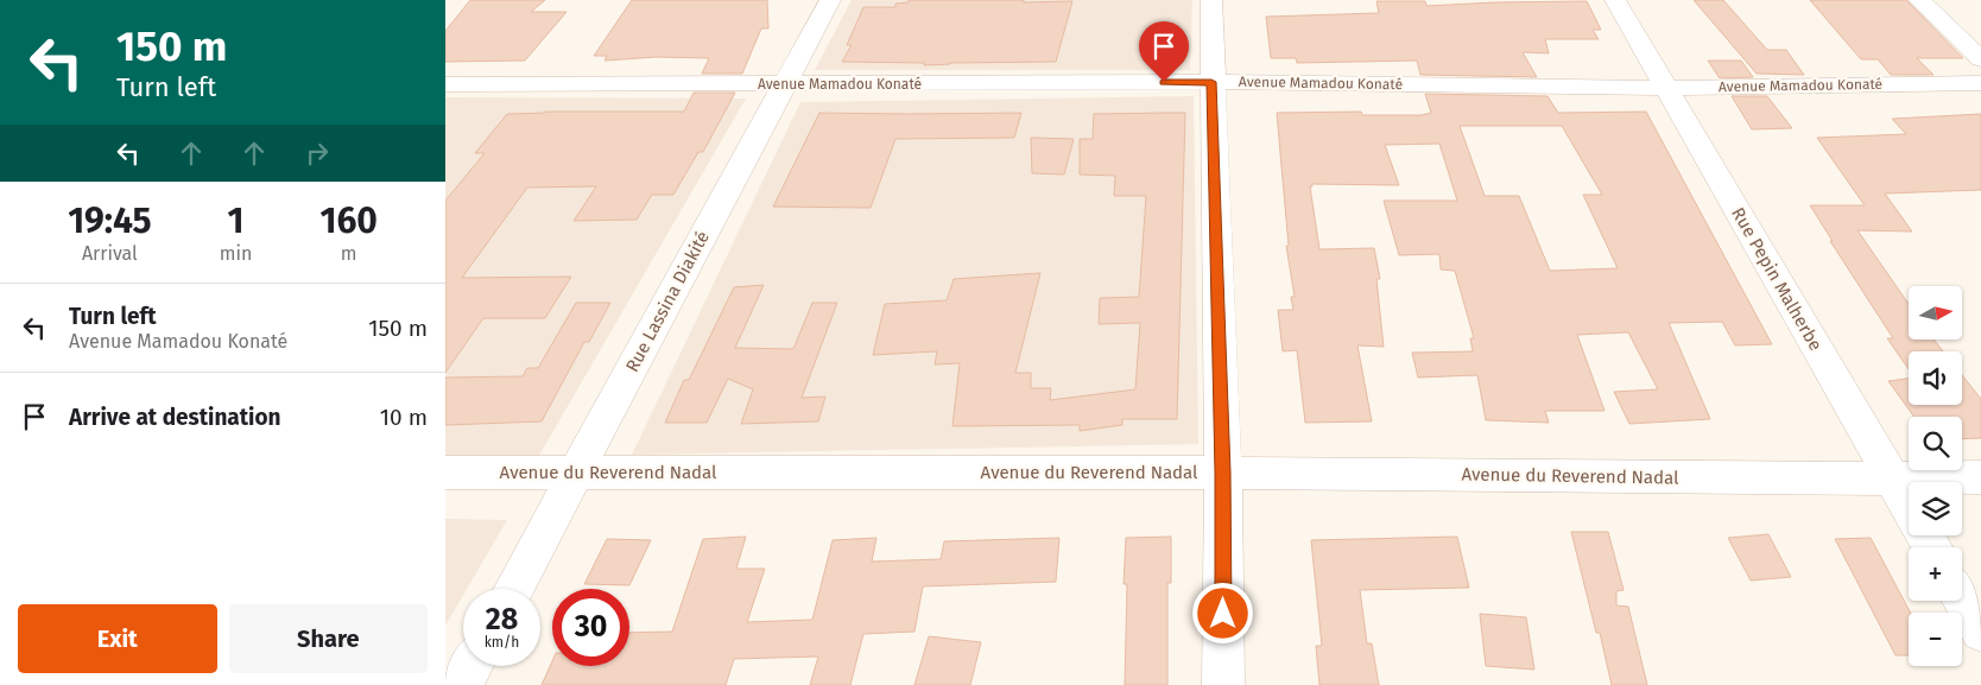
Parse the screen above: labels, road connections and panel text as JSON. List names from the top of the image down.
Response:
{
  "streets": {
    "street": [
      "Avenue Mamadou Konaté",
      "Rue Pepin Malherbe",
      "Rue Lassina Diakité",
      "Avenue du Reverend Nadal"
    ]
  },
  "crossings": [
    ["Avenue Mamadou Konaté", "Rue Pepin Malherbe"],
    ["Avenue Mamadou Konaté", "Rue Lassina Diakité"],
    ["Rue Pepin Malherbe", "Avenue du Reverend Nadal"],
    ["Rue Lassina Diakité", "Avenue du Reverend Nadal"]
  ],
  "north": "right",
  "page": {
    "turn": ["150 m", "Turn left"],
    "eta": [
      "19:45",
      "Arrival",
      "1",
      "min",
      "160",
      "m"
    ],
    "list": [
      {
        "name": "Turn left",
        "note": "Avenue Mamadou Konaté",
        "value": "150 m"
      },
      {
        "name": "Arrive at destination",
        "value": "10 m"
      }
    ],
    "map_buttons": ["+", "−"],
    "speed": "28 km/h",
    "limit": "30",
    "buttons": ["Exit", "Share"]
  }
}
